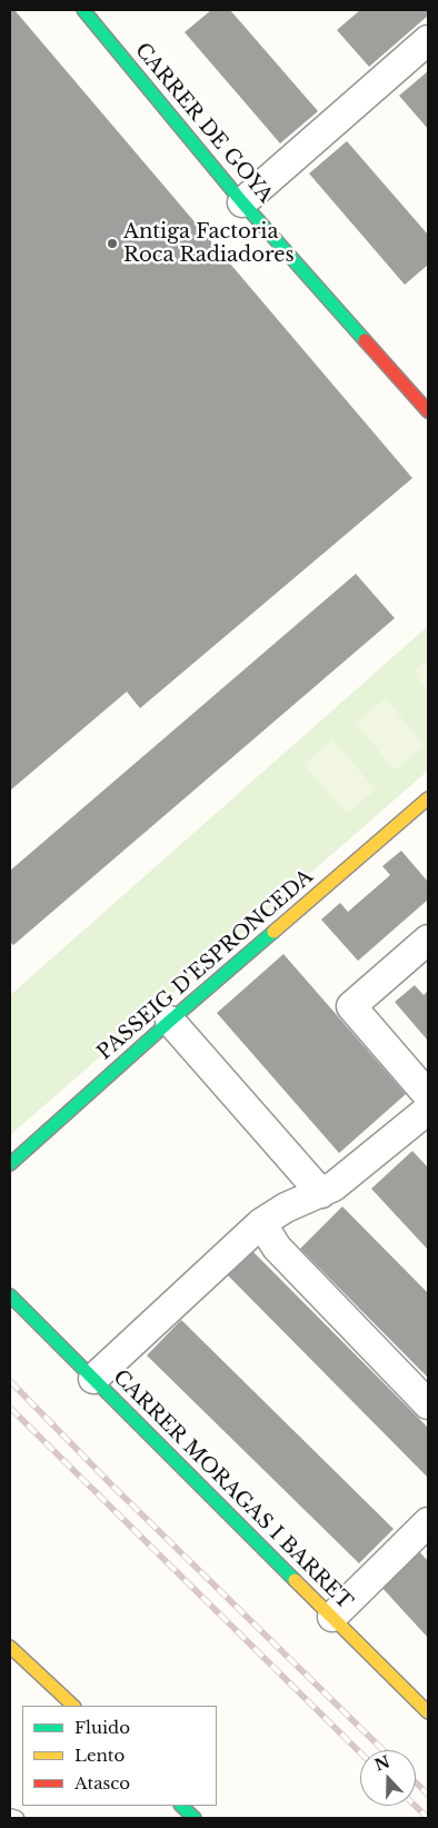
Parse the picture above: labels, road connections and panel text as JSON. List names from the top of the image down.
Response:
{
  "streets": {
    "street": ["CARRER DE GOYA", "PASSEIG D'ESPRONCEDA", "CARRER MORAGAS I BARRET"]
  },
  "places": ["Antiga Factoria Roca Radiadores"],
  "legend": ["Fluido", "Lento", "Atasco"],
  "north": "top"
}
